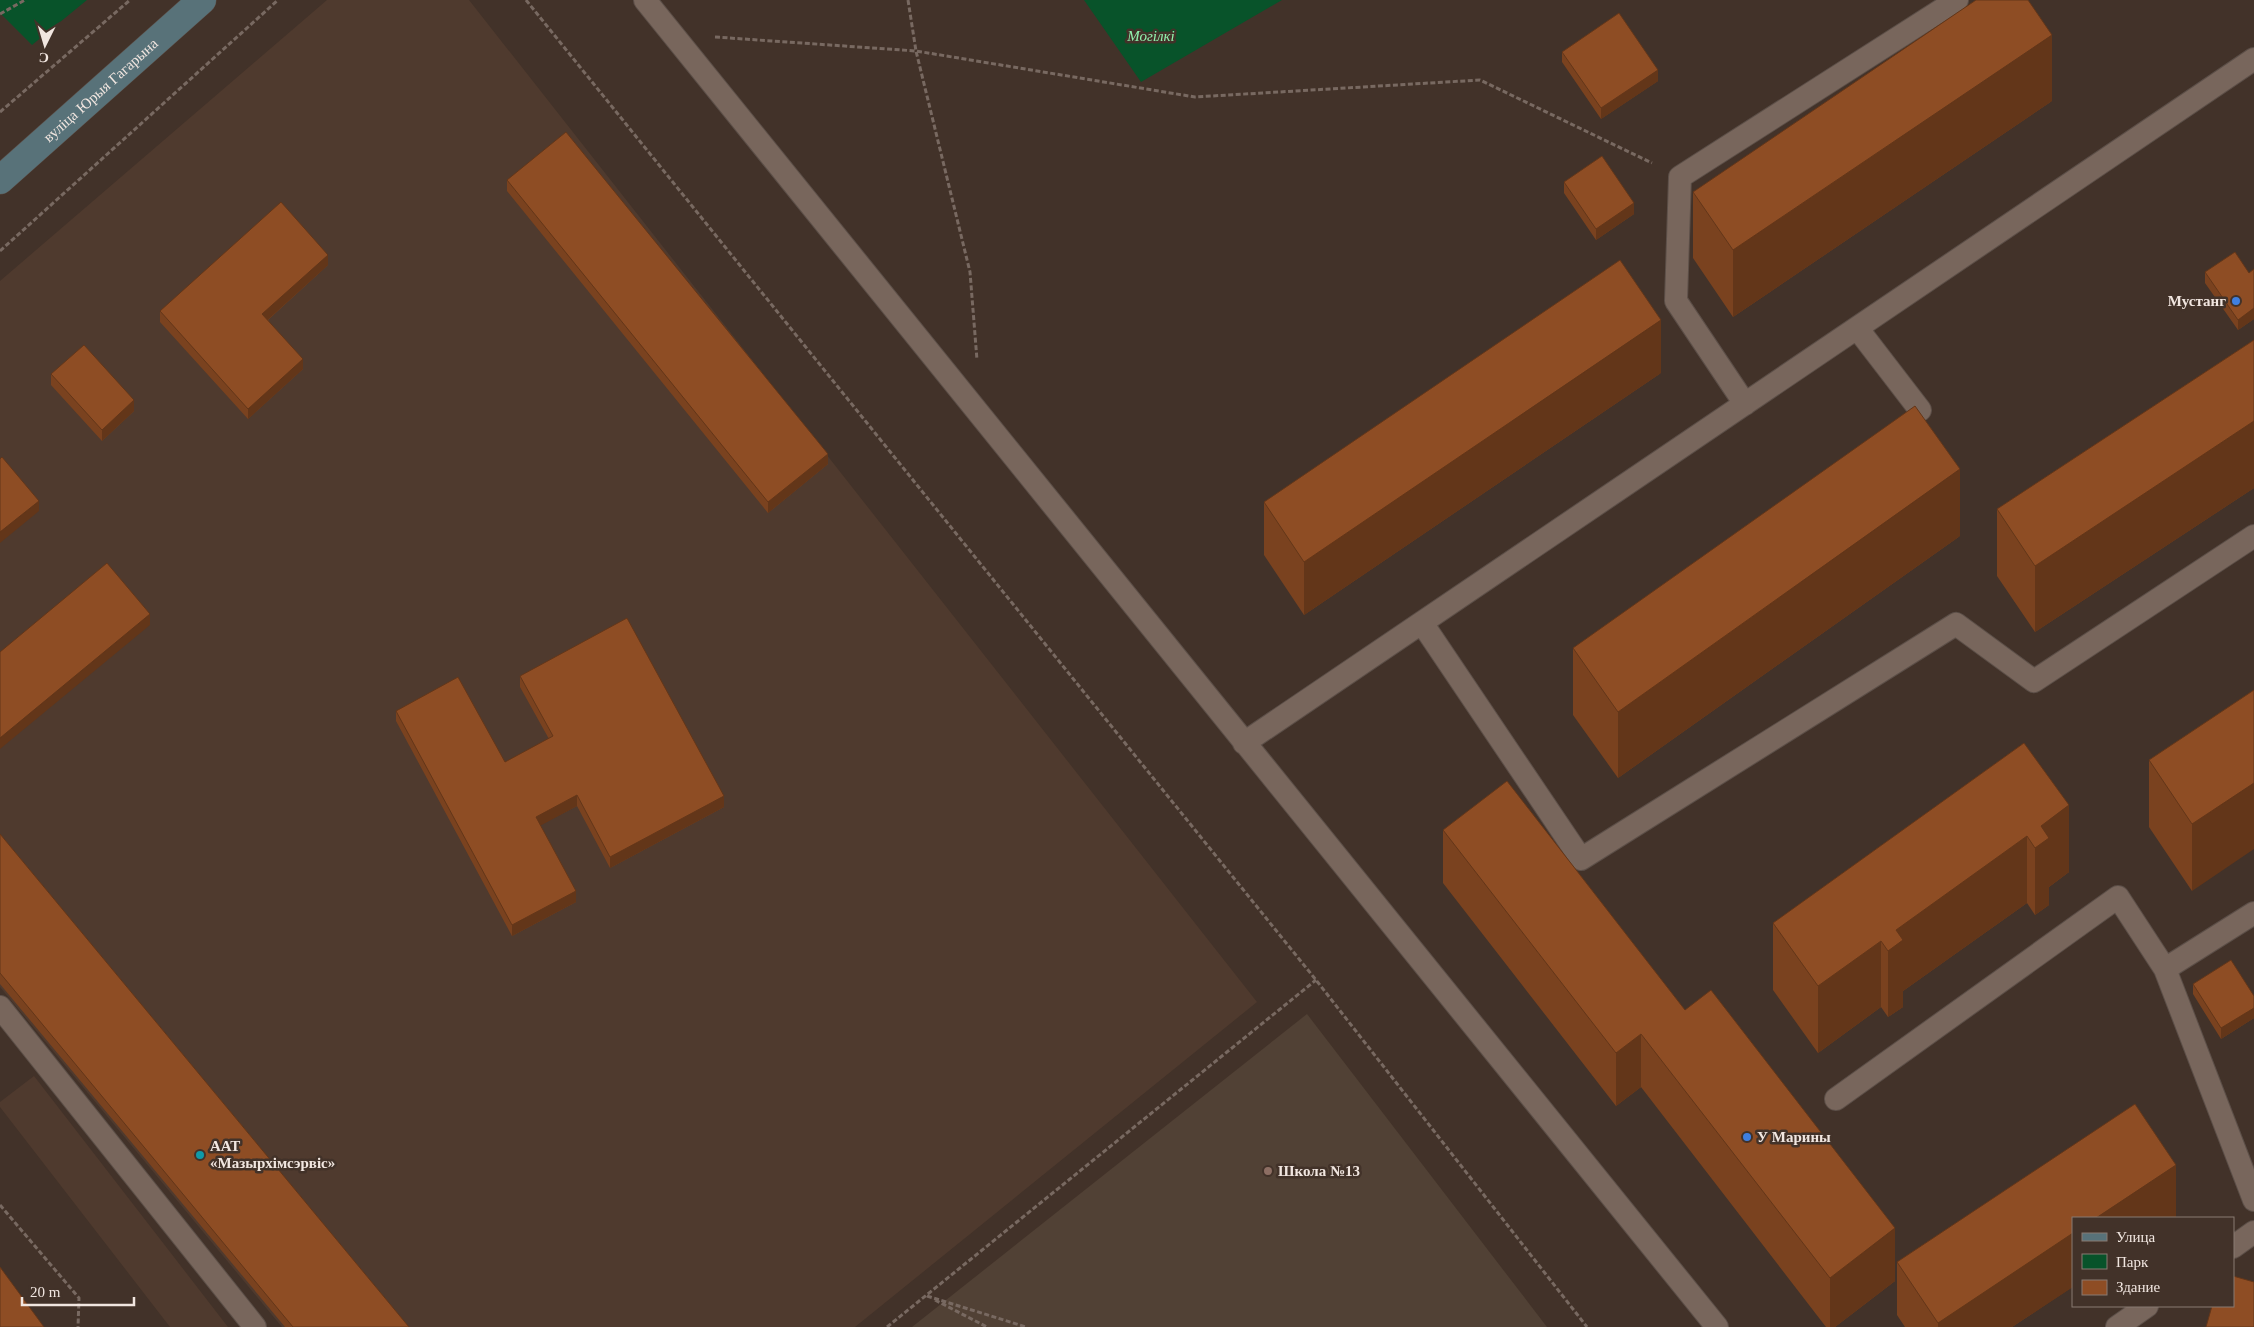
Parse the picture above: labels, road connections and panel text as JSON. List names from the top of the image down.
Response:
{
  "streets": {
    "main road": ["вуліца Юрыя Гагарына"]
  },
  "parks": ["Могілкі"],
  "places": [
    "Мустанг",
    "У Марины",
    "ААТ «Мазырхімсэрвіс»",
    "Школа №13"
  ],
  "legend": ["Улица", "Парк", "Здание"],
  "scale_bar": "20 m",
  "north": "bottom"
}
